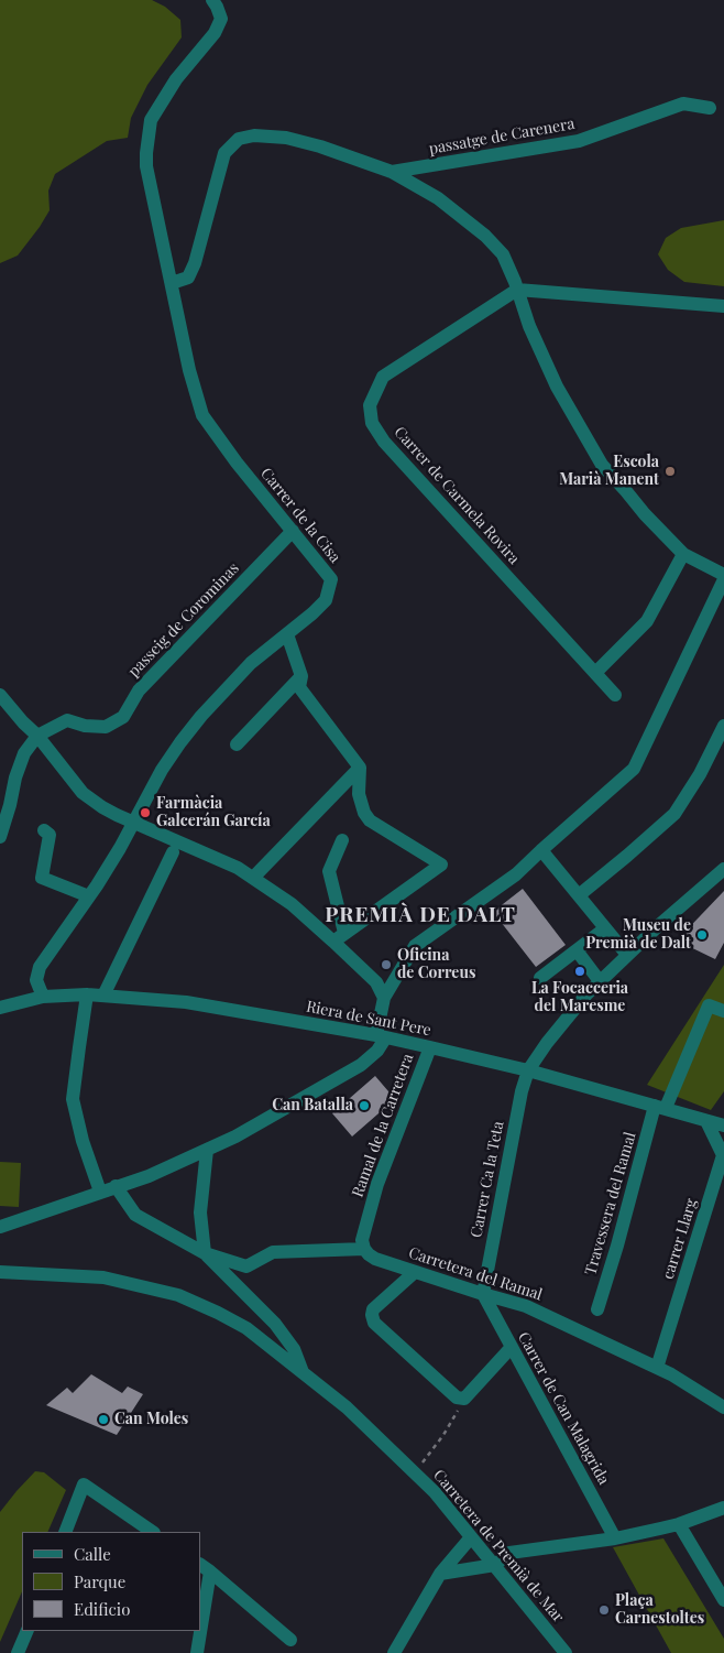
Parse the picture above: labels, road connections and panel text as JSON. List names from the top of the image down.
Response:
{
  "streets": {
    "street": [
      "passatge de Carenera",
      "Carrer de Carmela Rovira",
      "Carrer de la Cisa",
      "passeig de Corominas",
      "Riera de Sant Pere",
      "Ramal de la Carretera",
      "Carrer Ca la Teta",
      "Travessera del Ramal",
      "carrer Llarg",
      "Carretera del Ramal",
      "Carrer de Can Malagrida",
      "Carretera de Premià de Mar"
    ]
  },
  "crossings": [
    ["Carrer de la Cisa", "passeig de Corominas"],
    ["Carrer de la Cisa", "Riera de Sant Pere"],
    ["Riera de Sant Pere", "Ramal de la Carretera"],
    ["Riera de Sant Pere", "Carrer Ca la Teta"],
    ["Riera de Sant Pere", "Travessera del Ramal"],
    ["Riera de Sant Pere", "carrer Llarg"],
    ["Ramal de la Carretera", "Carretera del Ramal"],
    ["Carrer Ca la Teta", "Carretera del Ramal"],
    ["Carrer Ca la Teta", "Carrer de Can Malagrida"],
    ["carrer Llarg", "Carretera del Ramal"],
    ["Carretera del Ramal", "Carrer de Can Malagrida"]
  ],
  "districts": ["PREMIÀ DE DALT"],
  "places": [
    "Escola Marià Manent",
    "Farmàcia Galcerán García",
    "Museu de Premià de Dalt",
    "Oficina de Correus",
    "La Focacceria del Maresme",
    "Can Batalla",
    "Can Moles",
    "Plaça Carnestoltes"
  ],
  "legend": ["Calle", "Parque", "Edificio"]
}
